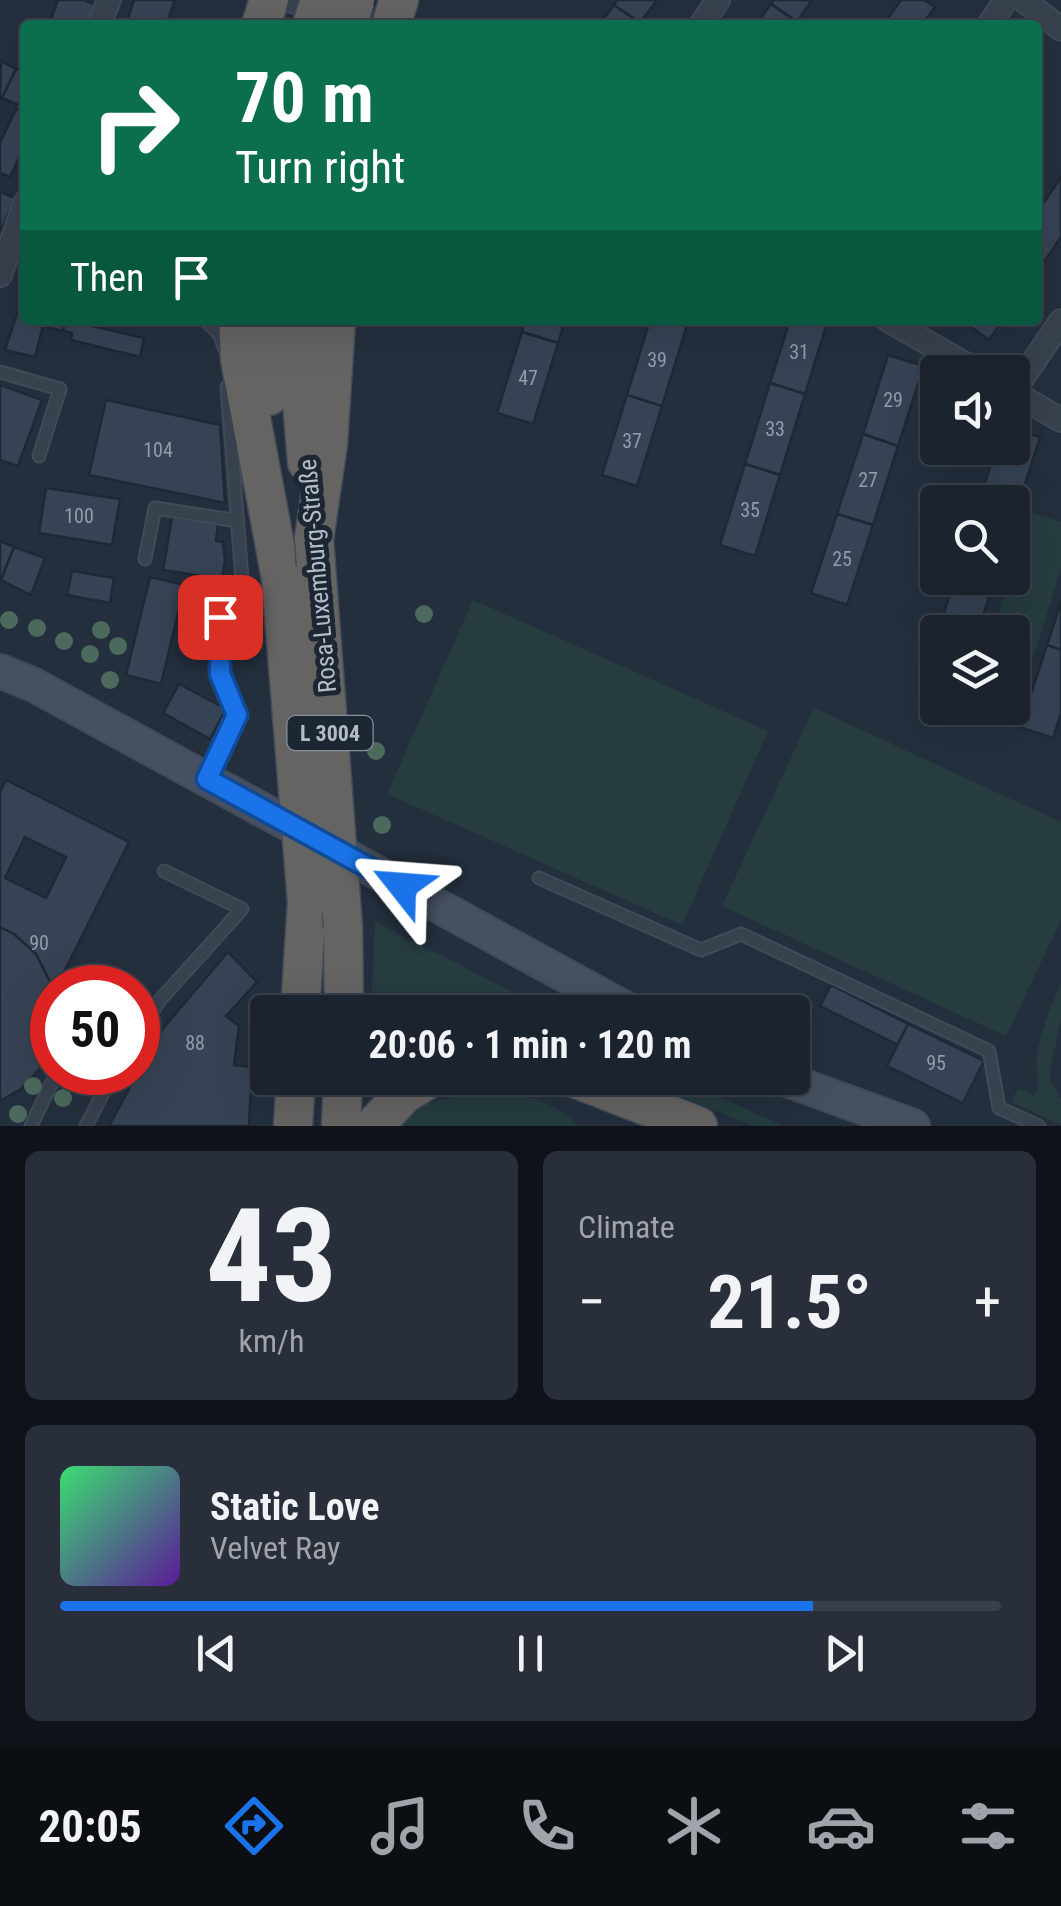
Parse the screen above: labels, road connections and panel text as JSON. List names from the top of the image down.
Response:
{
  "streets": {
    "highway": ["Rosa-Luxemburg-Straße", "L 3004"]
  },
  "house_numbers": [
    "31",
    "39",
    "47",
    "29",
    "33",
    "37",
    "104",
    "27",
    "35",
    "100",
    "25",
    "90",
    "88",
    "95"
  ],
  "page": {
    "turn": ["70 m", "Turn right"],
    "then": "Then",
    "limit": "50",
    "trip": "20:06 · 1 min · 120 m",
    "tile": [
      ["43", "km/h"],
      "Climate"
    ],
    "heat": ["−", "21.5°", "+"],
    "song": ["Static Love", "Velvet Ray"],
    "tabs": "20:05"
  }
}
